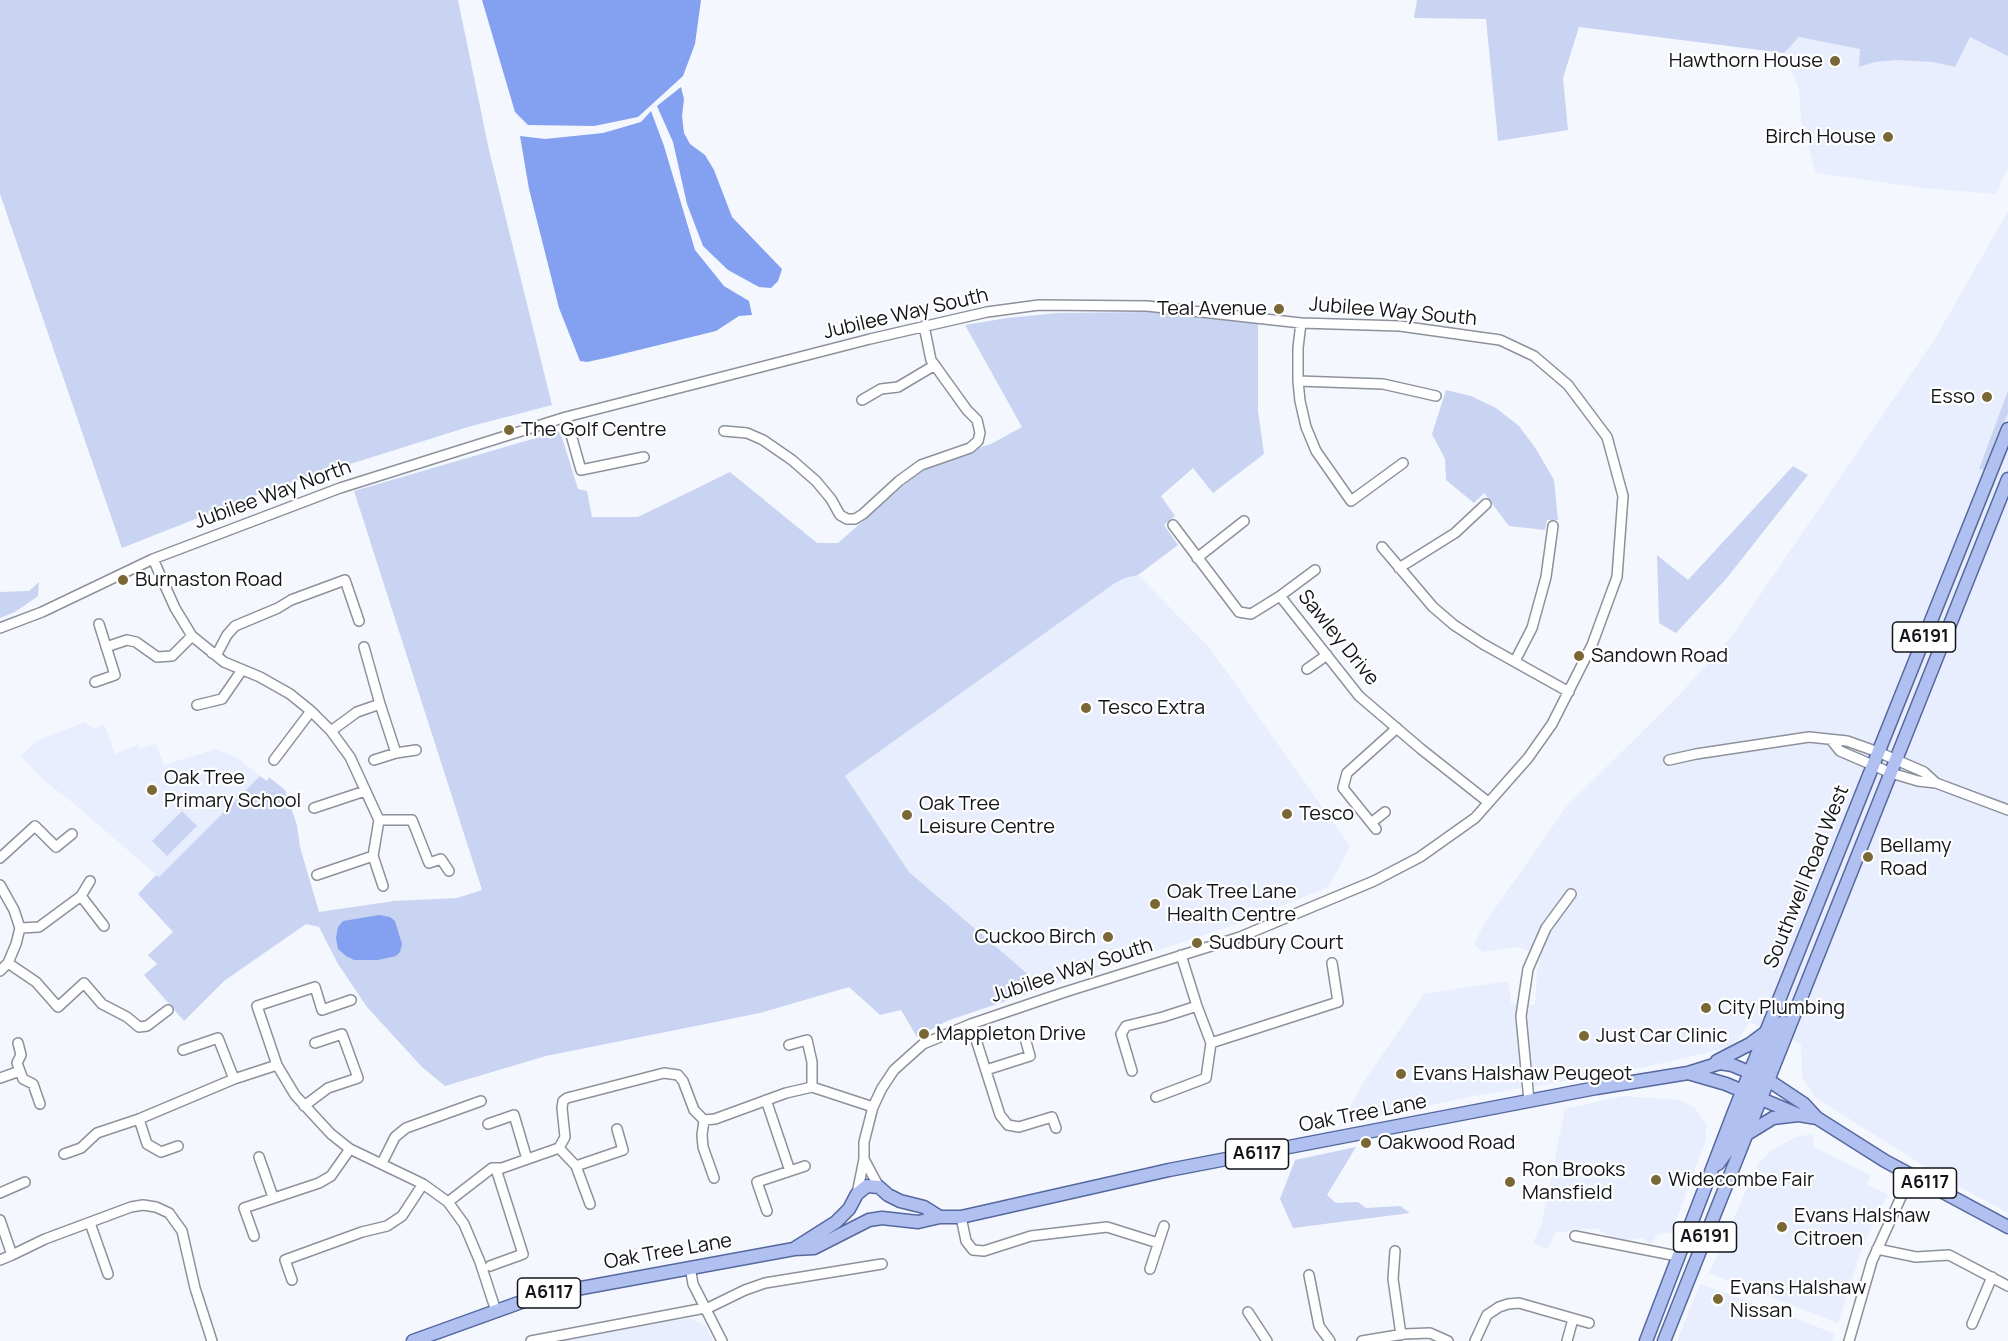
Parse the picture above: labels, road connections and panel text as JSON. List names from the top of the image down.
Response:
{
  "streets": {
    "main road": [
      "A6191",
      "Southwell Road West",
      "Oak Tree Lane",
      "A6117"
    ],
    "street": ["Jubilee Way South", "Jubilee Way North", "Sawley Drive"]
  },
  "crossings": [
    ["Jubilee Way South", "Jubilee Way North"],
    ["Jubilee Way South", "Sawley Drive"],
    ["Jubilee Way South", "Oak Tree Lane"],
    ["Southwell Road West", "Oak Tree Lane"],
    ["Southwell Road West", "A6117"],
    ["Oak Tree Lane", "A6117"]
  ],
  "places": [
    "Hawthorn House",
    "Birch House",
    "Teal Avenue",
    "Esso",
    "The Golf Centre",
    "Burnaston Road",
    "Sandown Road",
    "Tesco Extra",
    "Oak Tree Primary School",
    "Tesco",
    "Oak Tree Leisure Centre",
    "Bellamy Road",
    "Oak Tree Lane Health Centre",
    "Cuckoo Birch",
    "Sudbury Court",
    "City Plumbing",
    "Mappleton Drive",
    "Just Car Clinic",
    "Evans Halshaw Peugeot",
    "Oakwood Road",
    "Widecombe Fair",
    "Ron Brooks Mansfield",
    "Evans Halshaw Citroen",
    "Evans Halshaw Nissan"
  ]
}
